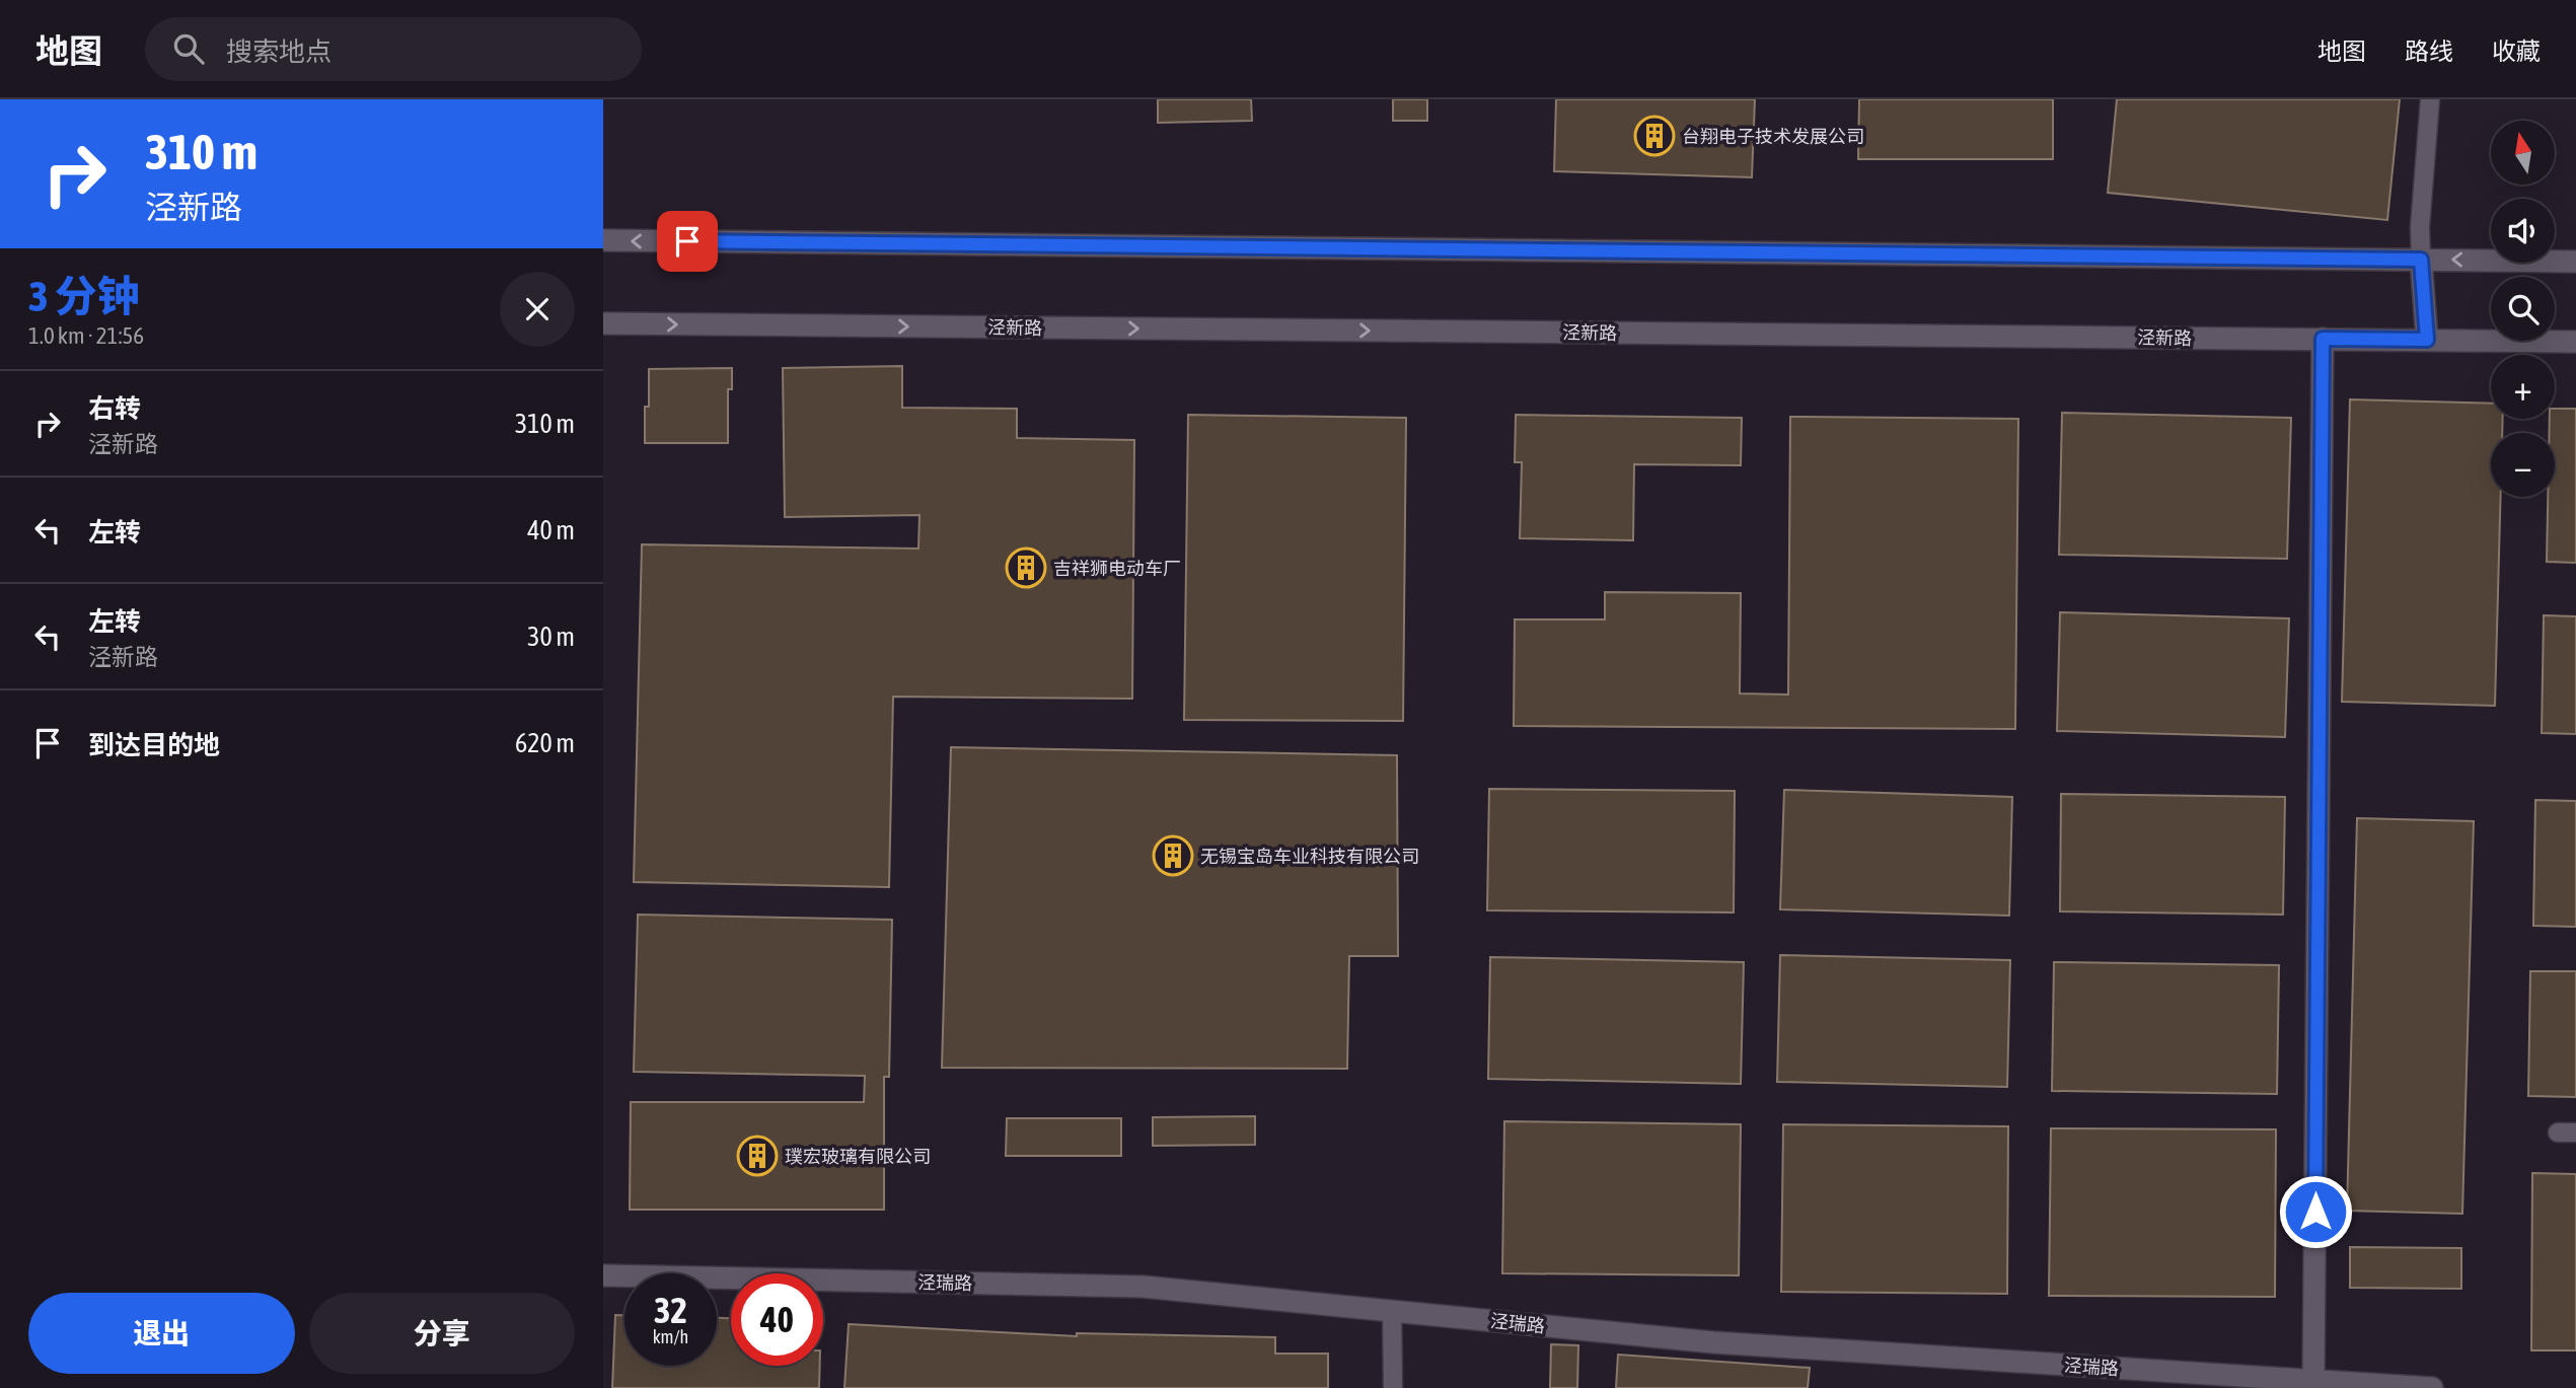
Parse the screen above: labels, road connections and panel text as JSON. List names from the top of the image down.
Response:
{
  "streets": {
    "street": ["泾新路", "泾瑞路"]
  },
  "places": {
    "building": [
      "台翔电子技术发展公司",
      "吉祥狮电动车厂",
      "无锡宝岛车业科技有限公司",
      "璞宏玻璃有限公司"
    ]
  },
  "north": "top",
  "page": {
    "header": "地图",
    "search": "搜索地点",
    "nav": ["地图", "路线", "收藏"],
    "turn": ["310 m", "泾新路"],
    "map_buttons": ["+", "−"],
    "heading": ["3 分钟", "1.0 km · 21:56"],
    "list": [
      {
        "name": "右转",
        "note": "泾新路",
        "value": "310 m"
      },
      {
        "name": "左转",
        "value": "40 m"
      },
      {
        "name": "左转",
        "note": "泾新路",
        "value": "30 m"
      },
      {
        "name": "到达目的地",
        "value": "620 m"
      }
    ],
    "speed": "32 km/h",
    "limit": "40",
    "buttons": ["退出", "分享"]
  }
}
